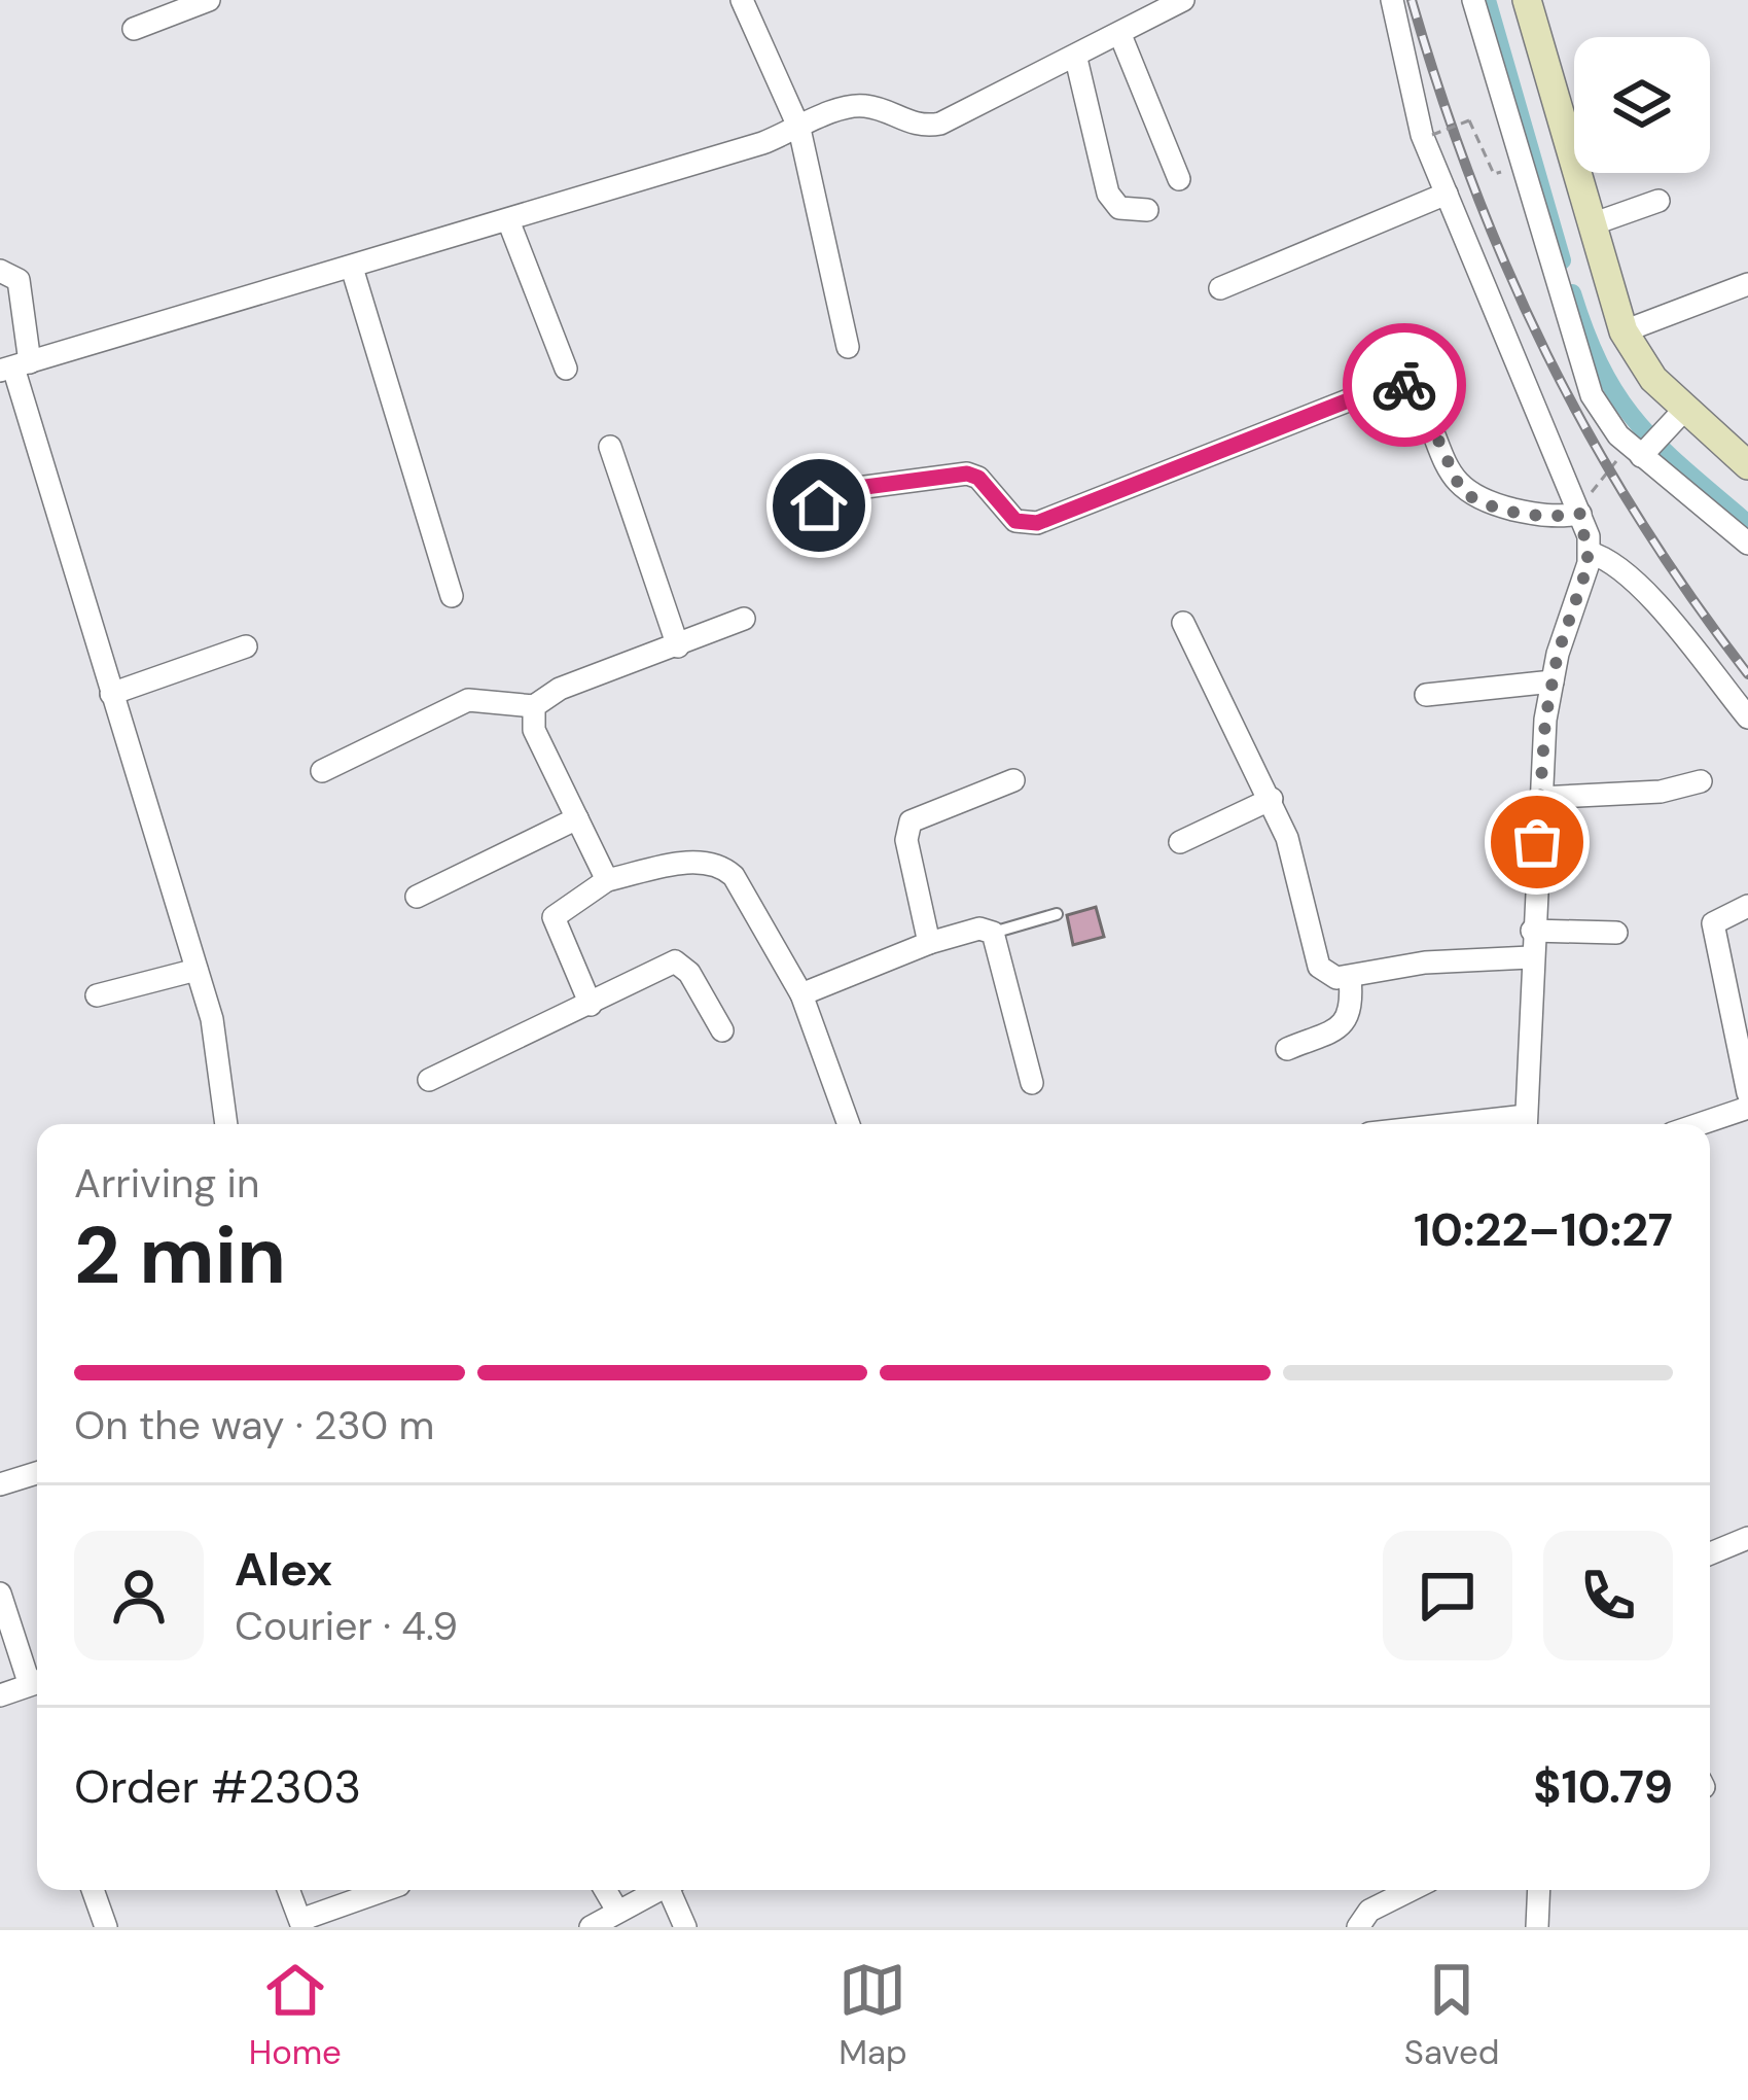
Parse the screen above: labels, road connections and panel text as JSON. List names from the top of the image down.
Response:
{
  "page": {
    "heading": ["2 min", "Arriving in", "10:22–10:27"],
    "panel": [
      "Alex",
      "Courier · 4.9",
      "Order #2303",
      "$10.79"
    ],
    "bar": "On the way · 230 m",
    "tabs": ["Home", "Map", "Saved"]
  }
}
